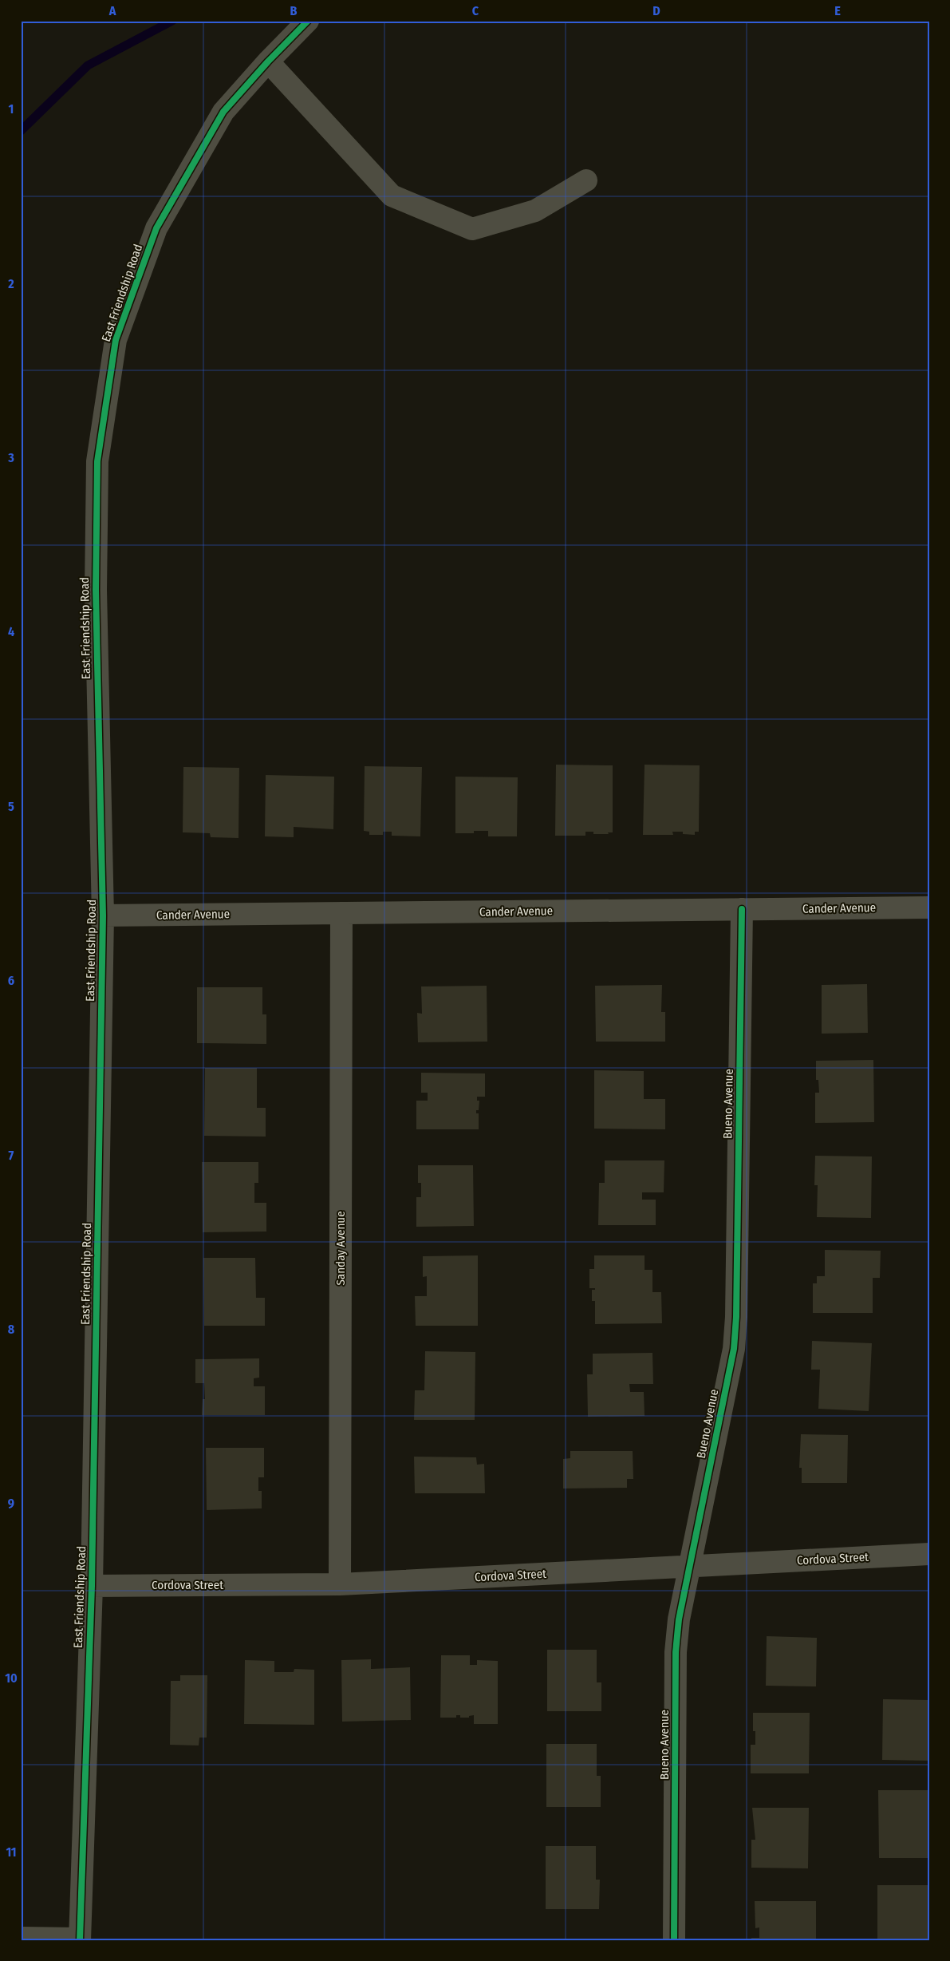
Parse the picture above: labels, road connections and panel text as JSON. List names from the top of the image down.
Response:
{
  "streets": {
    "street": [
      "East Friendship Road",
      "Cander Avenue",
      "Bueno Avenue",
      "Sanday Avenue",
      "Cordova Street"
    ]
  },
  "crossings": [
    ["East Friendship Road", "Cander Avenue"],
    ["East Friendship Road", "Cordova Street"],
    ["Cander Avenue", "Bueno Avenue"],
    ["Cander Avenue", "Sanday Avenue"],
    ["Bueno Avenue", "Cordova Street"],
    ["Sanday Avenue", "Cordova Street"]
  ],
  "grid": {
    "columns": [
      "A",
      "B",
      "C",
      "D",
      "E"
    ],
    "rows": [
      "1",
      "2",
      "3",
      "4",
      "5",
      "6",
      "7",
      "8",
      "9",
      "10",
      "11"
    ]
  }
}
